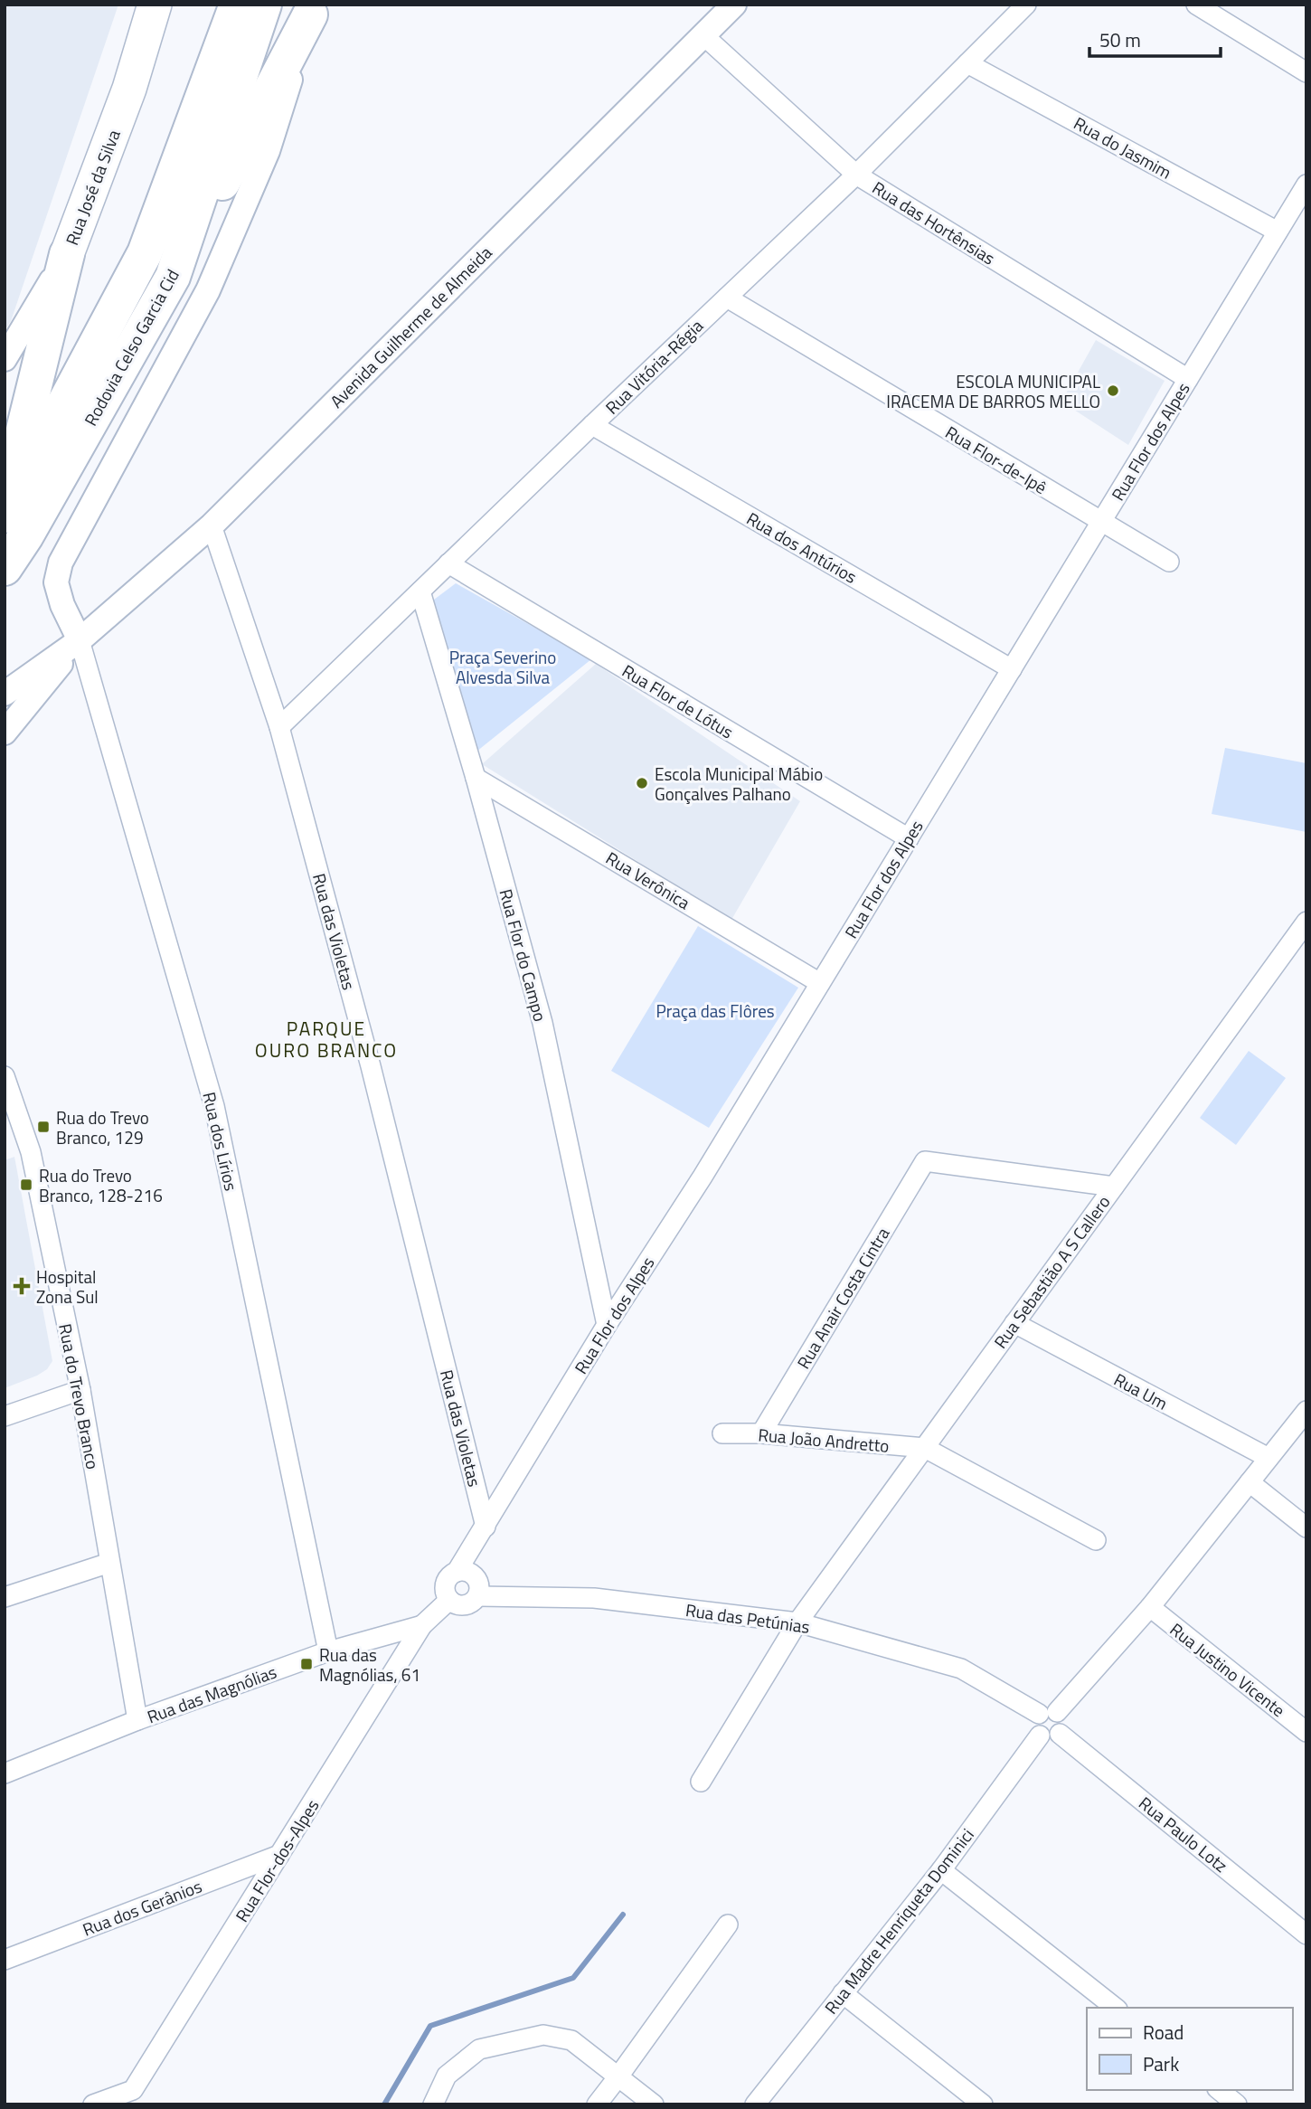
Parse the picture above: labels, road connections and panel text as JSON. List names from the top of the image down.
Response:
{
  "streets": {
    "highway": ["Rua José da Silva", "Rodovia Celso Garcia Cid"],
    "street": [
      "Rua do Jasmim",
      "Rua das Hortênsias",
      "Avenida Guilherme de Almeida",
      "Rua Vitória-Régia",
      "Rua Flor dos Alpes",
      "Rua Flor-de-Ipê",
      "Rua dos Antúrios",
      "Rua Flor de Lótus",
      "Rua Verônica",
      "Rua das Violetas",
      "Rua Flor do Campo",
      "Rua dos Lírios",
      "Rua Sebastião A S Callero",
      "Rua Anair Costa Cintra",
      "Rua Um",
      "Rua do Trevo Branco",
      "Rua João Andretto",
      "Rua das Petúnias",
      "Rua Justino Vicente",
      "Rua das Magnólias",
      "Rua Paulo Lotz",
      "Rua Flor-dos-Alpes",
      "Rua dos Gerânios",
      "Rua Madre Henriqueta Dominici"
    ]
  },
  "crossings": [
    ["Rua do Jasmim", "Rua Vitória-Régia"],
    ["Rua do Jasmim", "Rua Flor dos Alpes"],
    ["Rua das Hortênsias", "Avenida Guilherme de Almeida"],
    ["Rua das Hortênsias", "Rua Vitória-Régia"],
    ["Rua das Hortênsias", "Rua Flor dos Alpes"],
    ["Avenida Guilherme de Almeida", "Rua das Violetas"],
    ["Avenida Guilherme de Almeida", "Rua dos Lírios"],
    ["Rua Vitória-Régia", "Rua Flor-de-Ipê"],
    ["Rua Vitória-Régia", "Rua dos Antúrios"],
    ["Rua Vitória-Régia", "Rua Flor de Lótus"],
    ["Rua Vitória-Régia", "Rua das Violetas"],
    ["Rua Vitória-Régia", "Rua Flor do Campo"],
    ["Rua Flor dos Alpes", "Rua Flor-de-Ipê"],
    ["Rua Flor dos Alpes", "Rua dos Antúrios"],
    ["Rua Flor dos Alpes", "Rua Flor de Lótus"],
    ["Rua Flor dos Alpes", "Rua Verônica"],
    ["Rua Flor dos Alpes", "Rua das Violetas"],
    ["Rua Flor dos Alpes", "Rua Flor do Campo"],
    ["Rua Flor dos Alpes", "Rua das Petúnias"],
    ["Rua Flor dos Alpes", "Rua Flor-dos-Alpes"],
    ["Rua Verônica", "Rua Flor do Campo"],
    ["Rua dos Lírios", "Rua das Magnólias"],
    ["Rua Sebastião A S Callero", "Rua Anair Costa Cintra"],
    ["Rua Sebastião A S Callero", "Rua Um"],
    ["Rua Sebastião A S Callero", "Rua João Andretto"],
    ["Rua Sebastião A S Callero", "Rua das Petúnias"],
    ["Rua Anair Costa Cintra", "Rua João Andretto"],
    ["Rua do Trevo Branco", "Rua das Magnólias"],
    ["Rua das Petúnias", "Rua Paulo Lotz"],
    ["Rua das Petúnias", "Rua Flor-dos-Alpes"],
    ["Rua das Petúnias", "Rua Madre Henriqueta Dominici"],
    ["Rua das Magnólias", "Rua Flor-dos-Alpes"],
    ["Rua Paulo Lotz", "Rua Madre Henriqueta Dominici"],
    ["Rua Flor-dos-Alpes", "Rua dos Gerânios"]
  ],
  "districts": ["PARQUE OURO BRANCO"],
  "parks": ["Praça Severino Alvesda Silva", "Praça das Flôres"],
  "places": {
    "other": ["ESCOLA MUNICIPAL IRACEMA DE BARROS MELLO", "Escola Municipal Mábio Gonçalves Palhano"],
    "transit": ["Rua do Trevo Branco, 129", "Rua do Trevo Branco, 128-216", "Rua das Magnólias, 61"],
    "health": ["Hospital Zona Sul"]
  },
  "legend": ["Road", "Park"],
  "scale_bar": "50 m"
}
